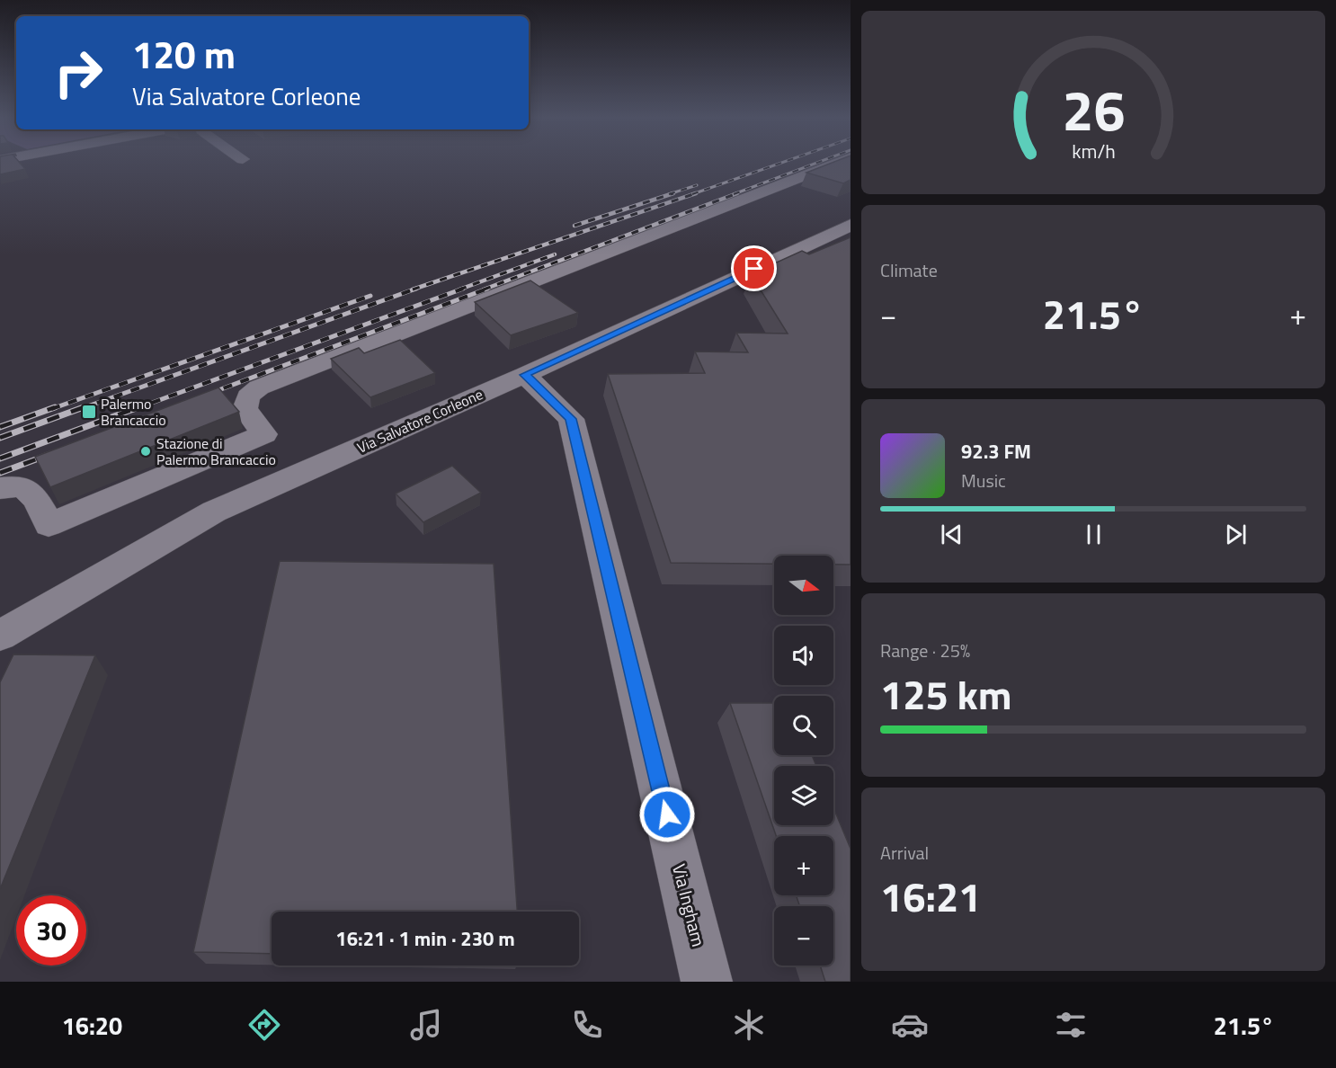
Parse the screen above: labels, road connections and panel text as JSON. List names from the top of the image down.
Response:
{
  "streets": {
    "street": ["Via Salvatore Corleone", "Via Ingham"]
  },
  "crossings": [
    ["Via Salvatore Corleone", "Via Ingham"]
  ],
  "places": {
    "transit": ["Palermo Brancaccio"],
    "other": ["Stazione di Palermo Brancaccio"]
  },
  "north": "right",
  "page": {
    "turn": ["120 m", "Via Salvatore Corleone"],
    "tile": [
      "Climate",
      ["Range · 25%", "125 km"],
      ["Arrival", "16:21"]
    ],
    "heat": ["−", "21.5°", "+"],
    "song": ["92.3 FM", "Music"],
    "map_buttons": ["+", "−"],
    "limit": "30",
    "trip": "16:21 · 1 min · 230 m",
    "tabs": ["16:20", "21.5°"],
    "gauge": ["26", "km/h"]
  }
}
